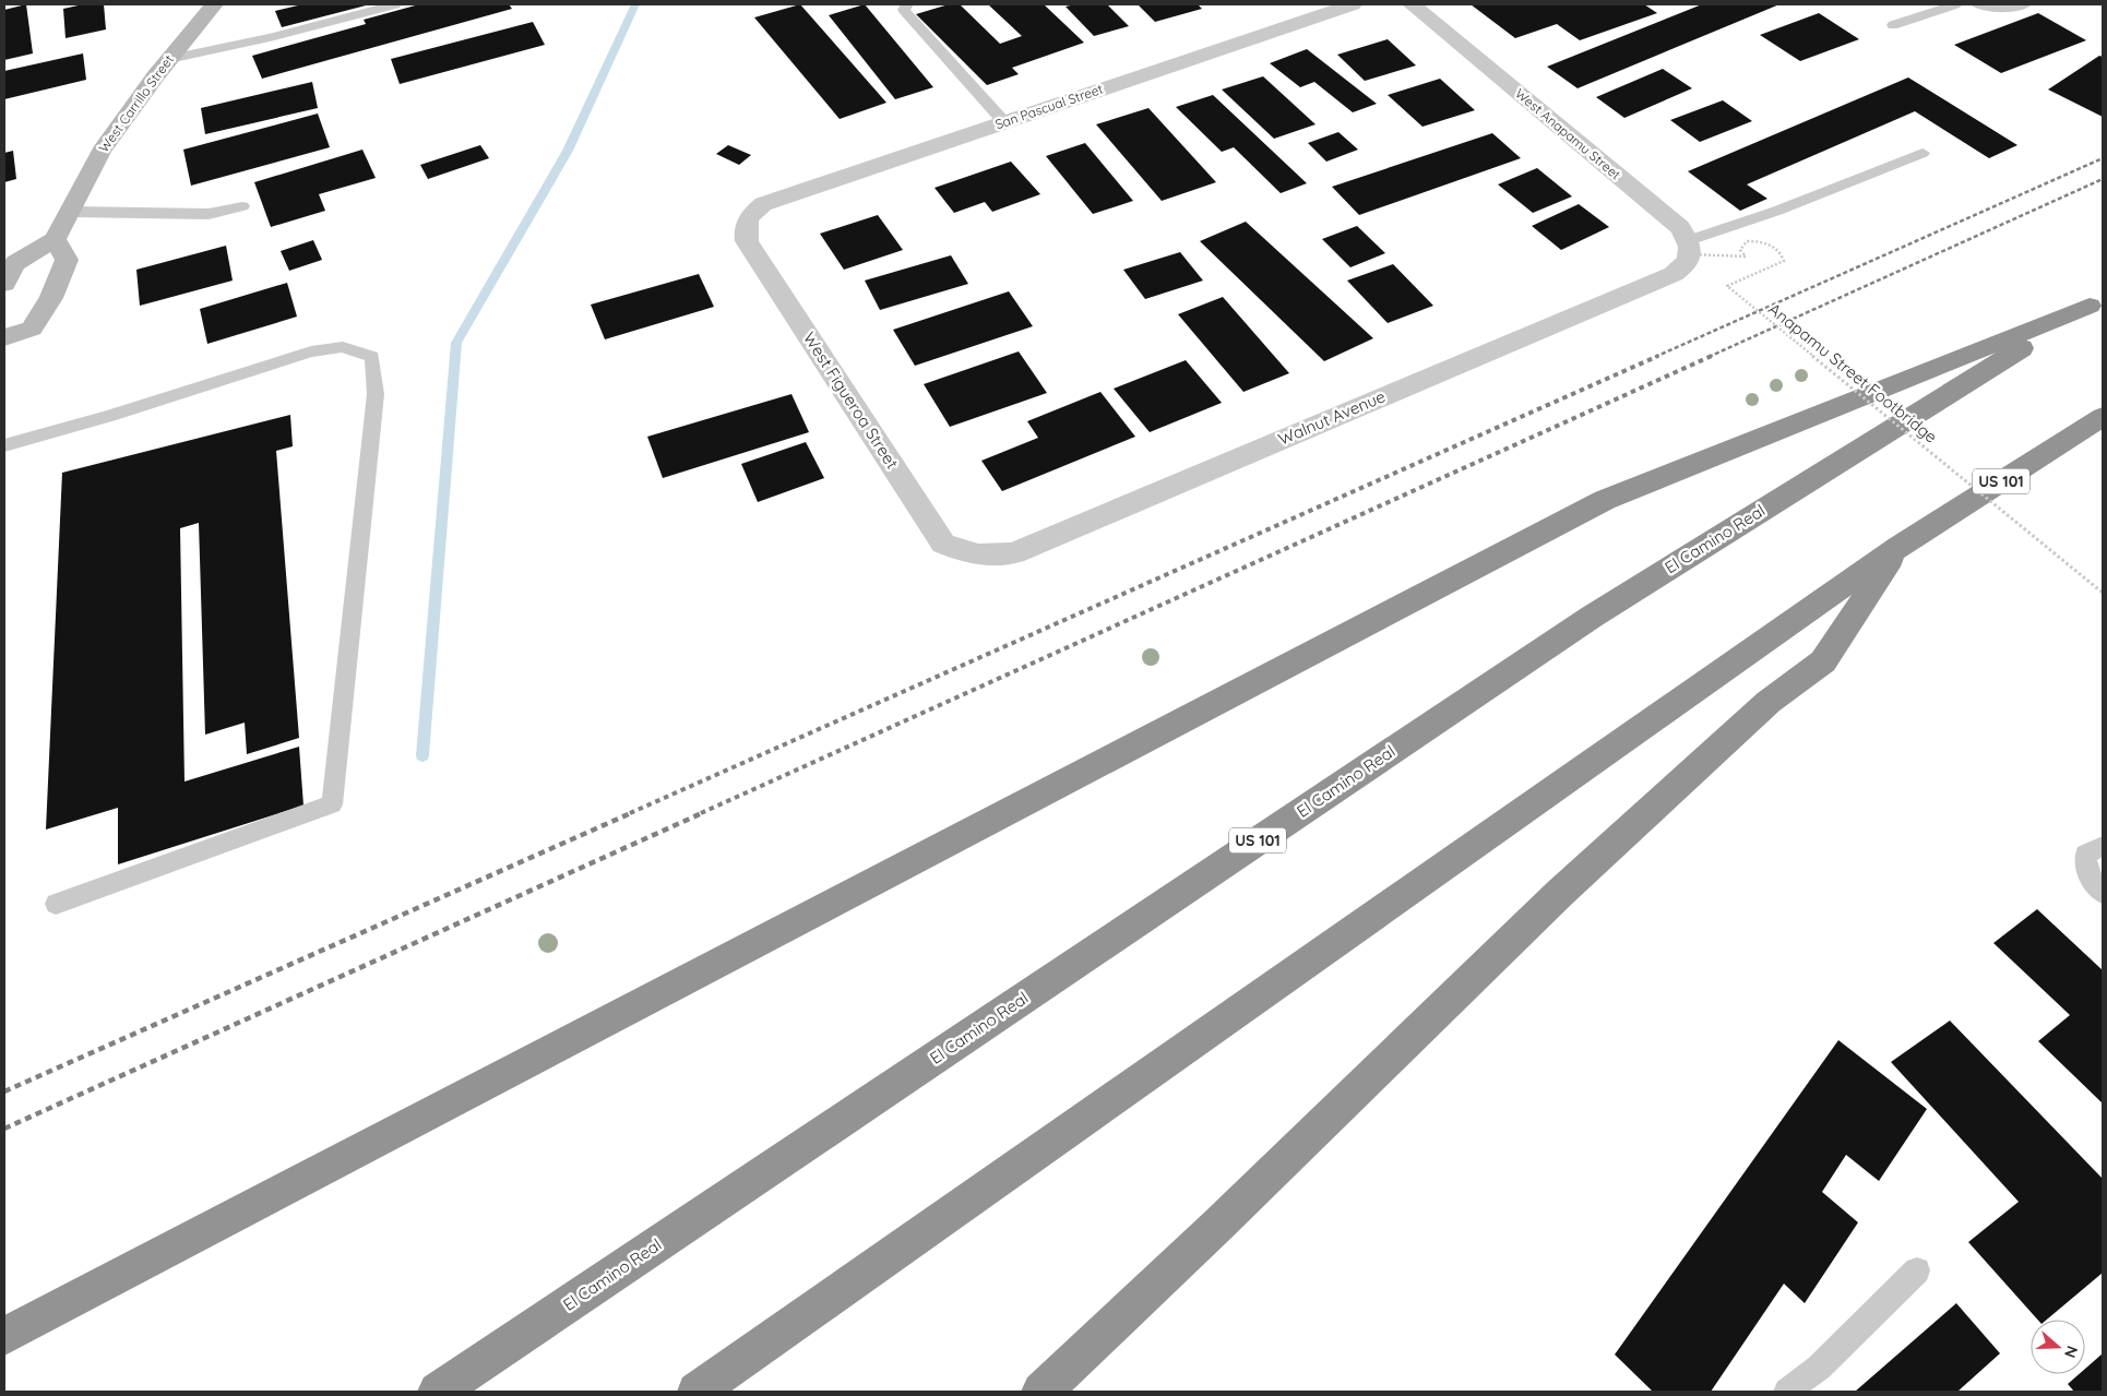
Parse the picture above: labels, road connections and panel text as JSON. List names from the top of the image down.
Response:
{
  "streets": {
    "highway": ["US 101", "El Camino Real"],
    "main road": ["West Carrillo Street"],
    "street": [
      "San Pascual Street",
      "West Anapamu Street",
      "West Figueroa Street",
      "Walnut Avenue"
    ],
    "path": ["Anapamu Street Footbridge"]
  },
  "crossings": [
    ["San Pascual Street", "West Figueroa Street"],
    ["West Anapamu Street", "Anapamu Street Footbridge"],
    ["West Anapamu Street", "Walnut Avenue"],
    ["Anapamu Street Footbridge", "Walnut Avenue"],
    ["West Figueroa Street", "Walnut Avenue"]
  ],
  "north": "right"
}
